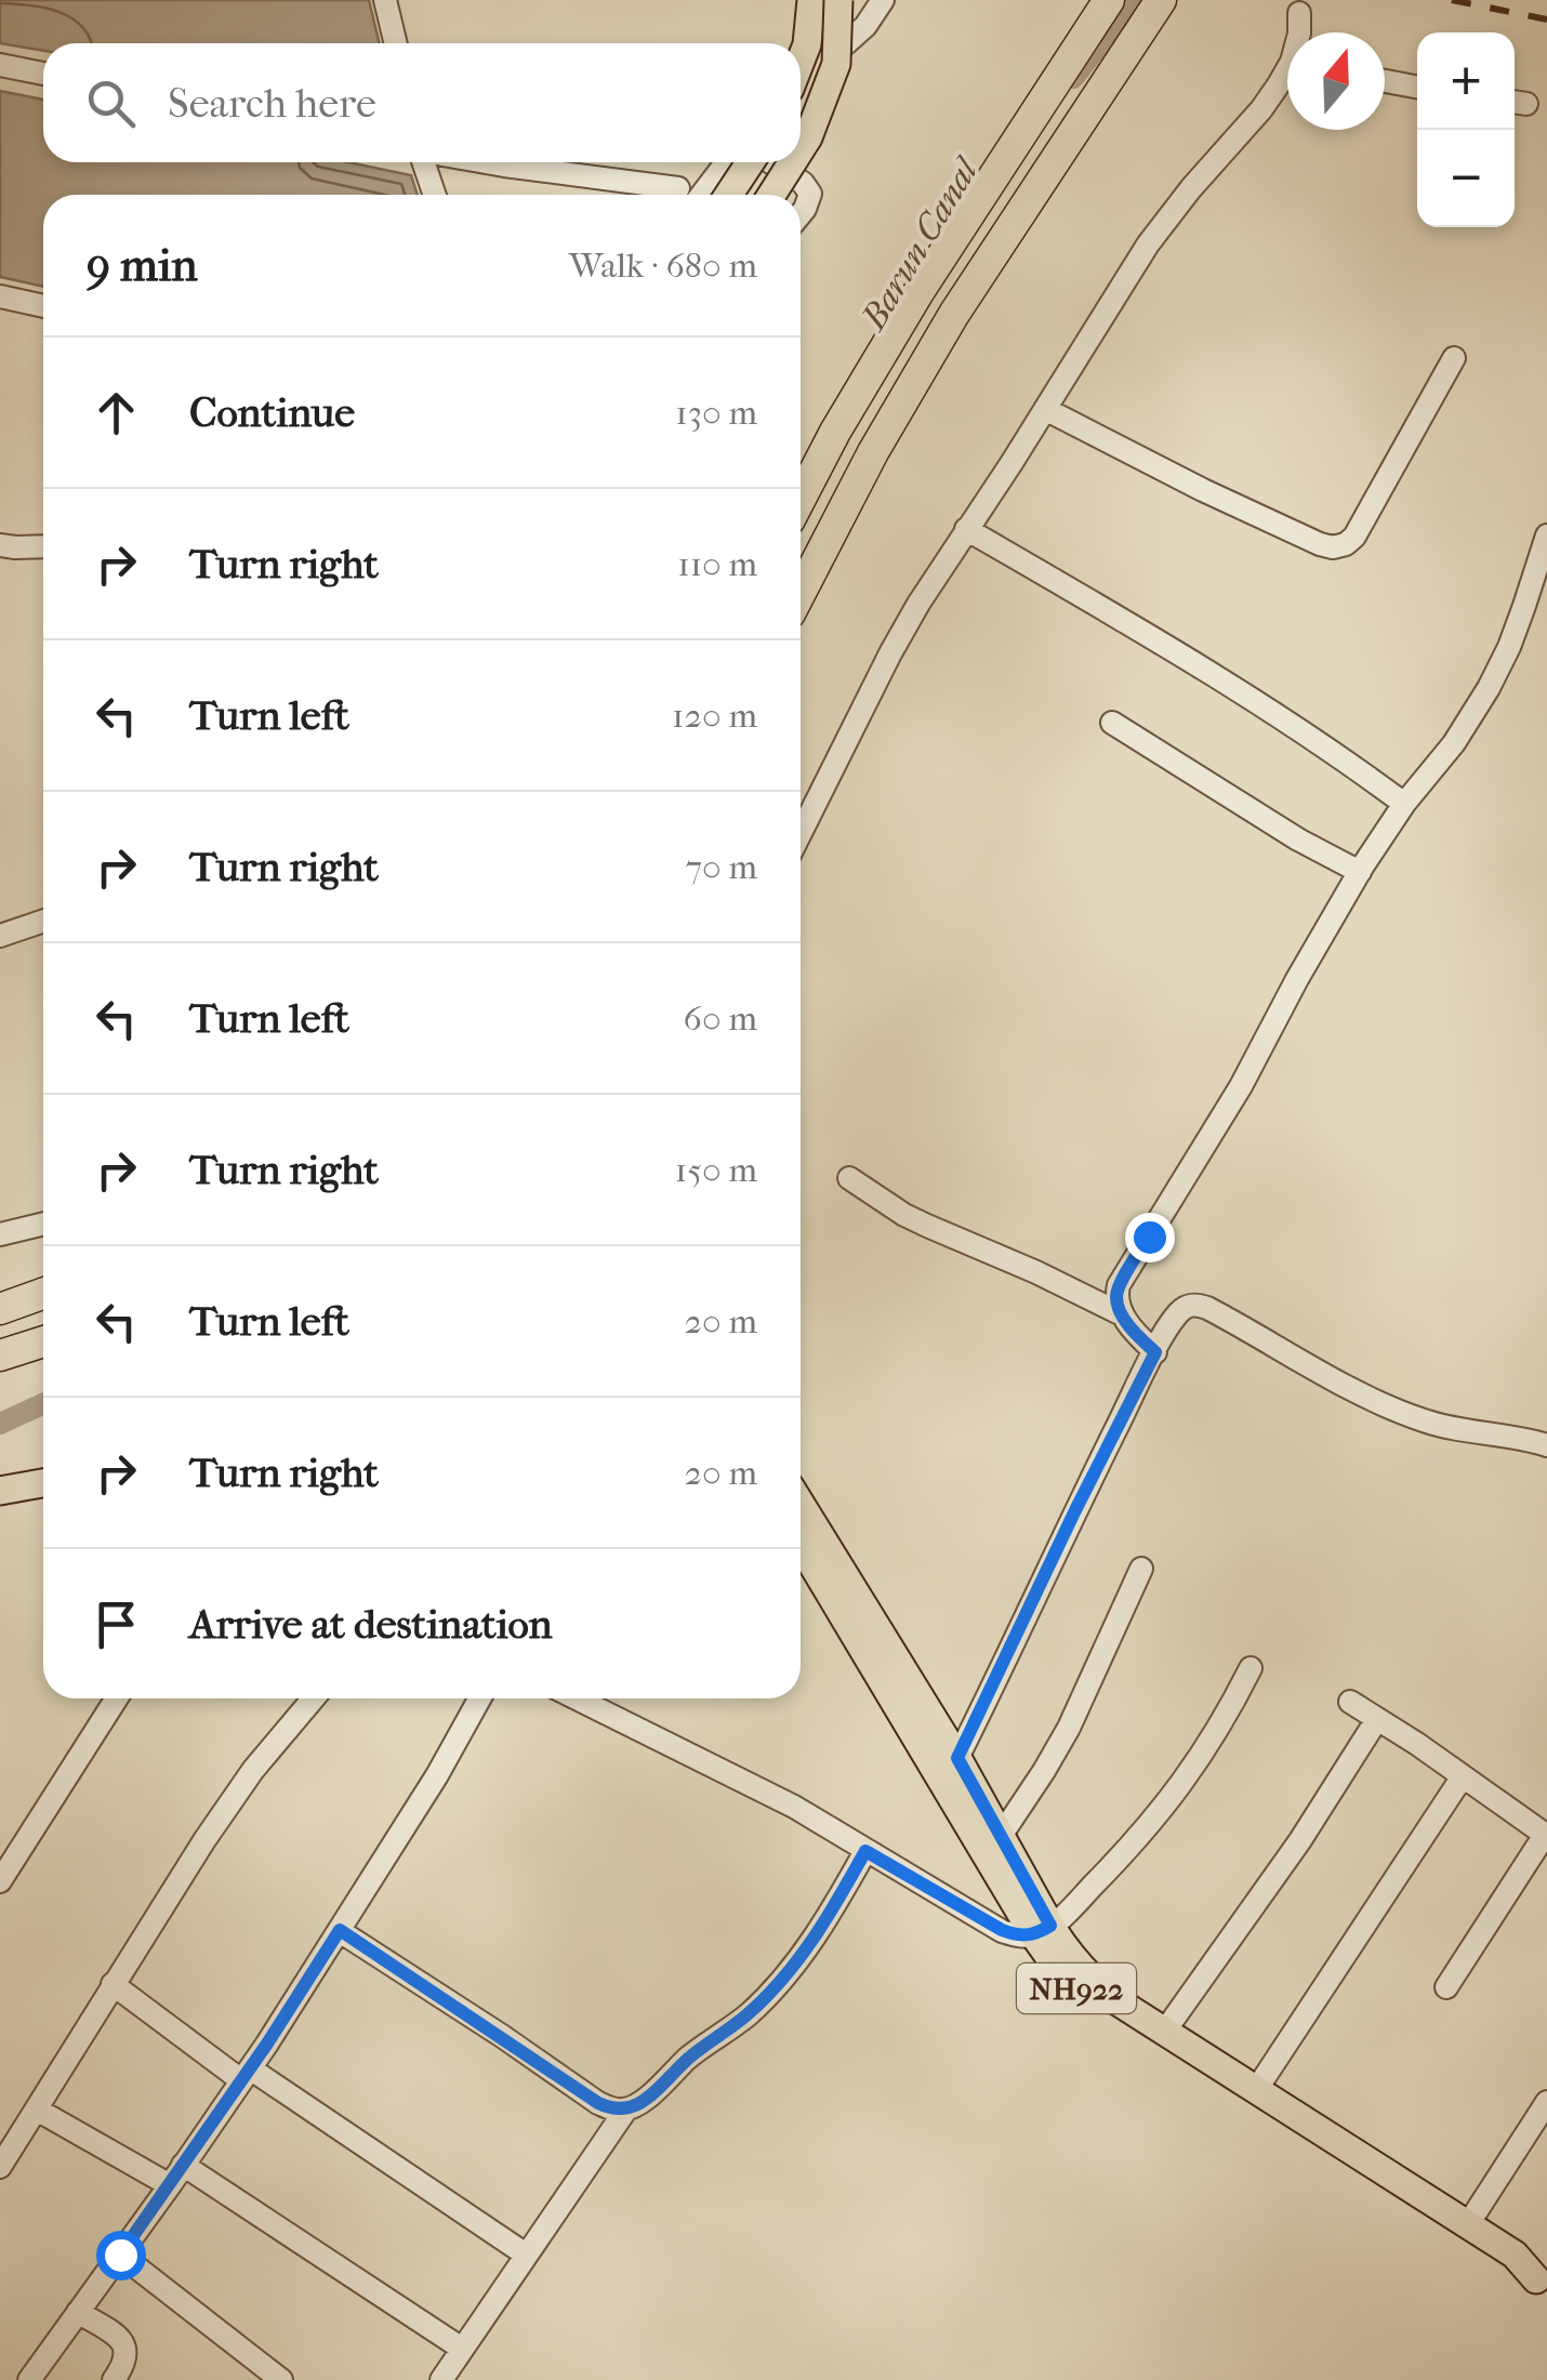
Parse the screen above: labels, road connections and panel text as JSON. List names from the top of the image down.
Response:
{
  "streets": {
    "main road": ["NH922"]
  },
  "water": ["Barun Canal"],
  "north": "top",
  "page": {
    "map_buttons": ["+", "−"],
    "search": "Search here",
    "heading": ["9 min", "Walk · 680 m"],
    "list": [
      ["Continue", "130 m"],
      ["Turn right", "110 m"],
      ["Turn left", "120 m"],
      ["Turn right", "70 m"],
      ["Turn left", "60 m"],
      ["Turn right", "150 m"],
      ["Turn left", "20 m"],
      ["Turn right", "20 m"],
      "Arrive at destination"
    ]
  }
}
